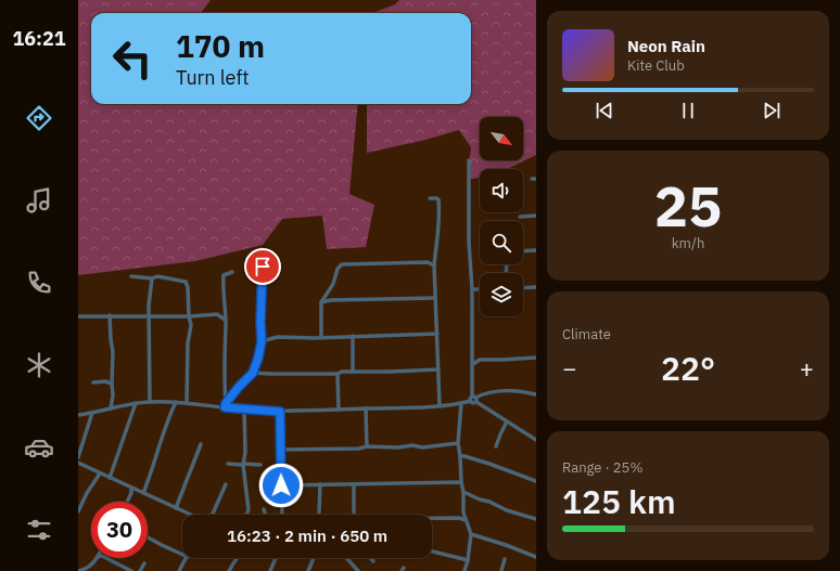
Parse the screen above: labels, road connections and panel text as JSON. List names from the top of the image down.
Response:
{
  "north": "bottom right",
  "page": {
    "tabs": "16:21",
    "turn": ["170 m", "Turn left"],
    "song": ["Neon Rain", "Kite Club"],
    "tile": [
      ["25", "km/h"],
      "Climate",
      ["Range · 25%", "125 km"]
    ],
    "heat": ["−", "22°", "+"],
    "limit": "30",
    "trip": "16:23 · 2 min · 650 m"
  }
}
